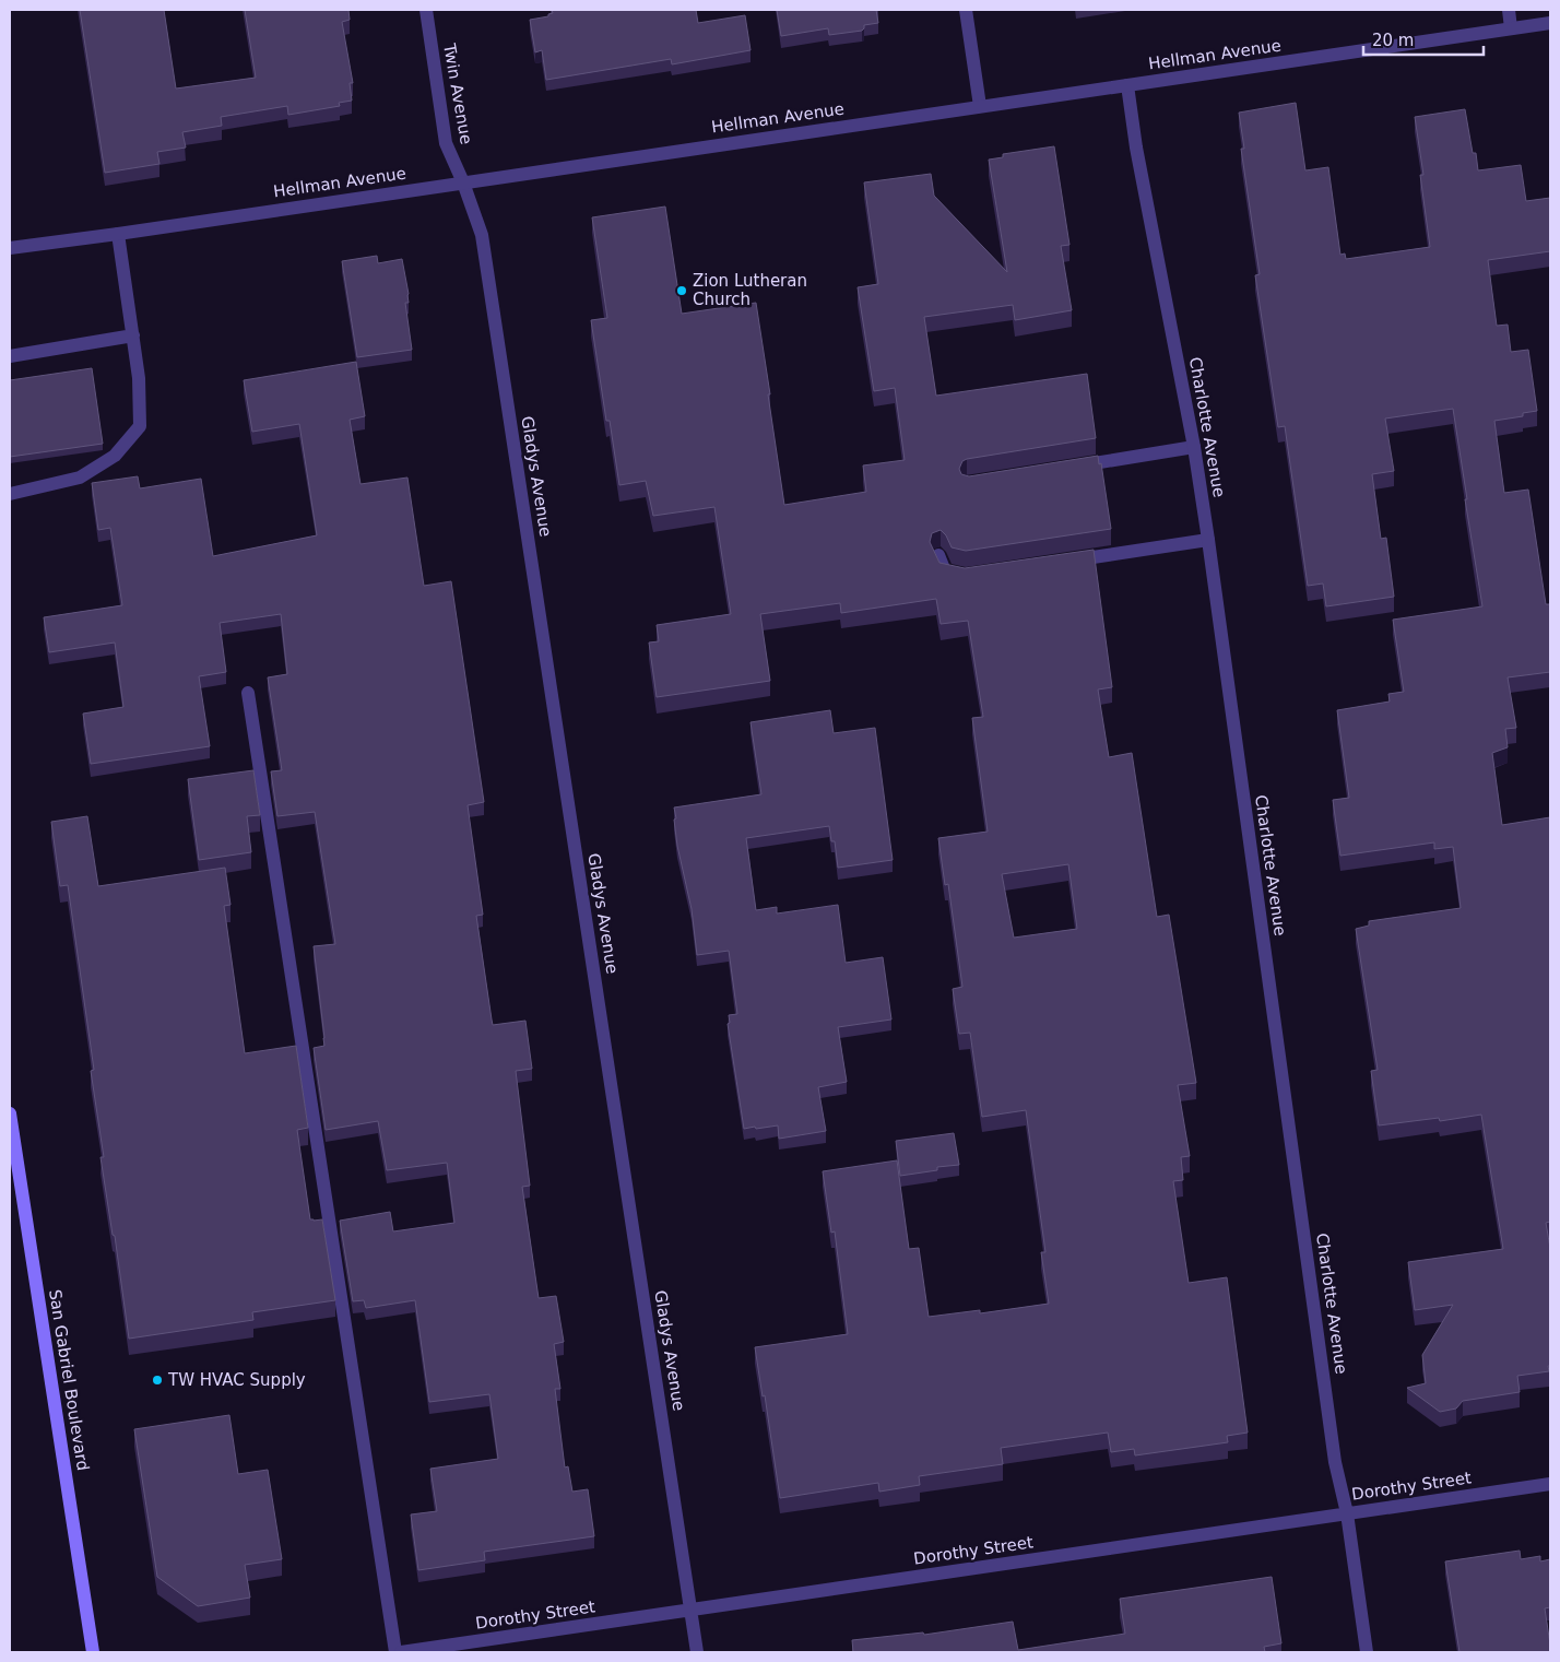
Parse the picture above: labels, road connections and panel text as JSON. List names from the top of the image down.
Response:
{
  "streets": {
    "main road": ["San Gabriel Boulevard"],
    "street": [
      "Hellman Avenue",
      "Twin Avenue",
      "Charlotte Avenue",
      "Gladys Avenue",
      "Dorothy Street"
    ]
  },
  "crossings": [
    ["Hellman Avenue", "Twin Avenue"],
    ["Hellman Avenue", "Charlotte Avenue"],
    ["Hellman Avenue", "Gladys Avenue"],
    ["Twin Avenue", "Gladys Avenue"],
    ["Charlotte Avenue", "Dorothy Street"],
    ["Gladys Avenue", "Dorothy Street"]
  ],
  "places": ["Zion Lutheran Church", "TW HVAC Supply"],
  "scale_bar": "20 m"
}
